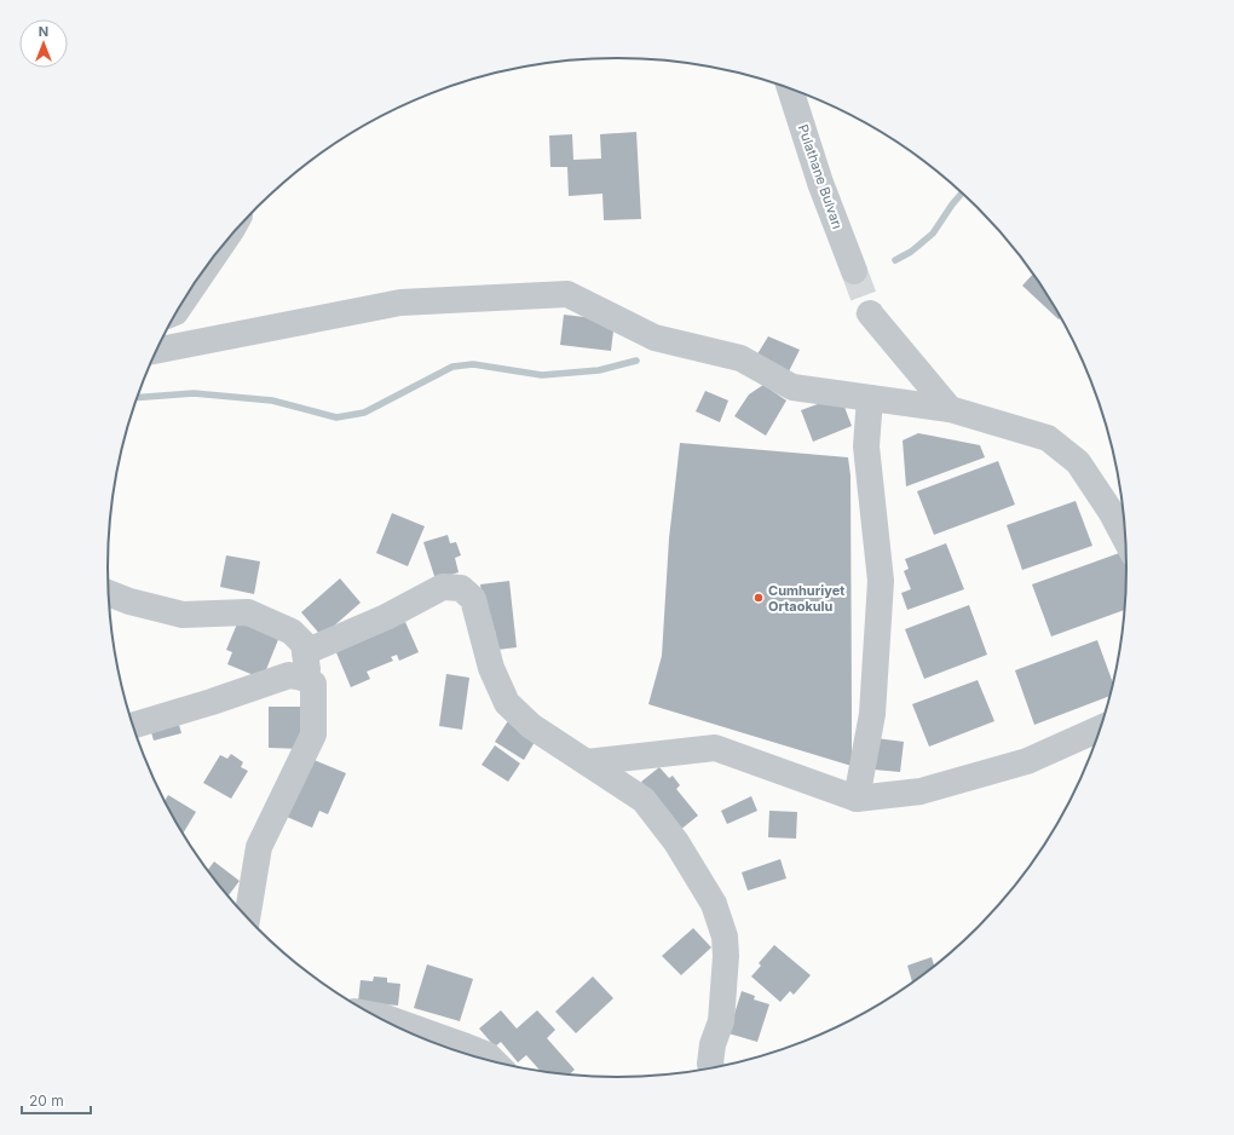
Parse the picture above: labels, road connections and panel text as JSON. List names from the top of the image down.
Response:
{
  "streets": {
    "street": ["Pulathane Bulvarı"]
  },
  "places": ["Cumhuriyet Ortaokulu"],
  "scale_bar": "20 m",
  "north": "top"
}
